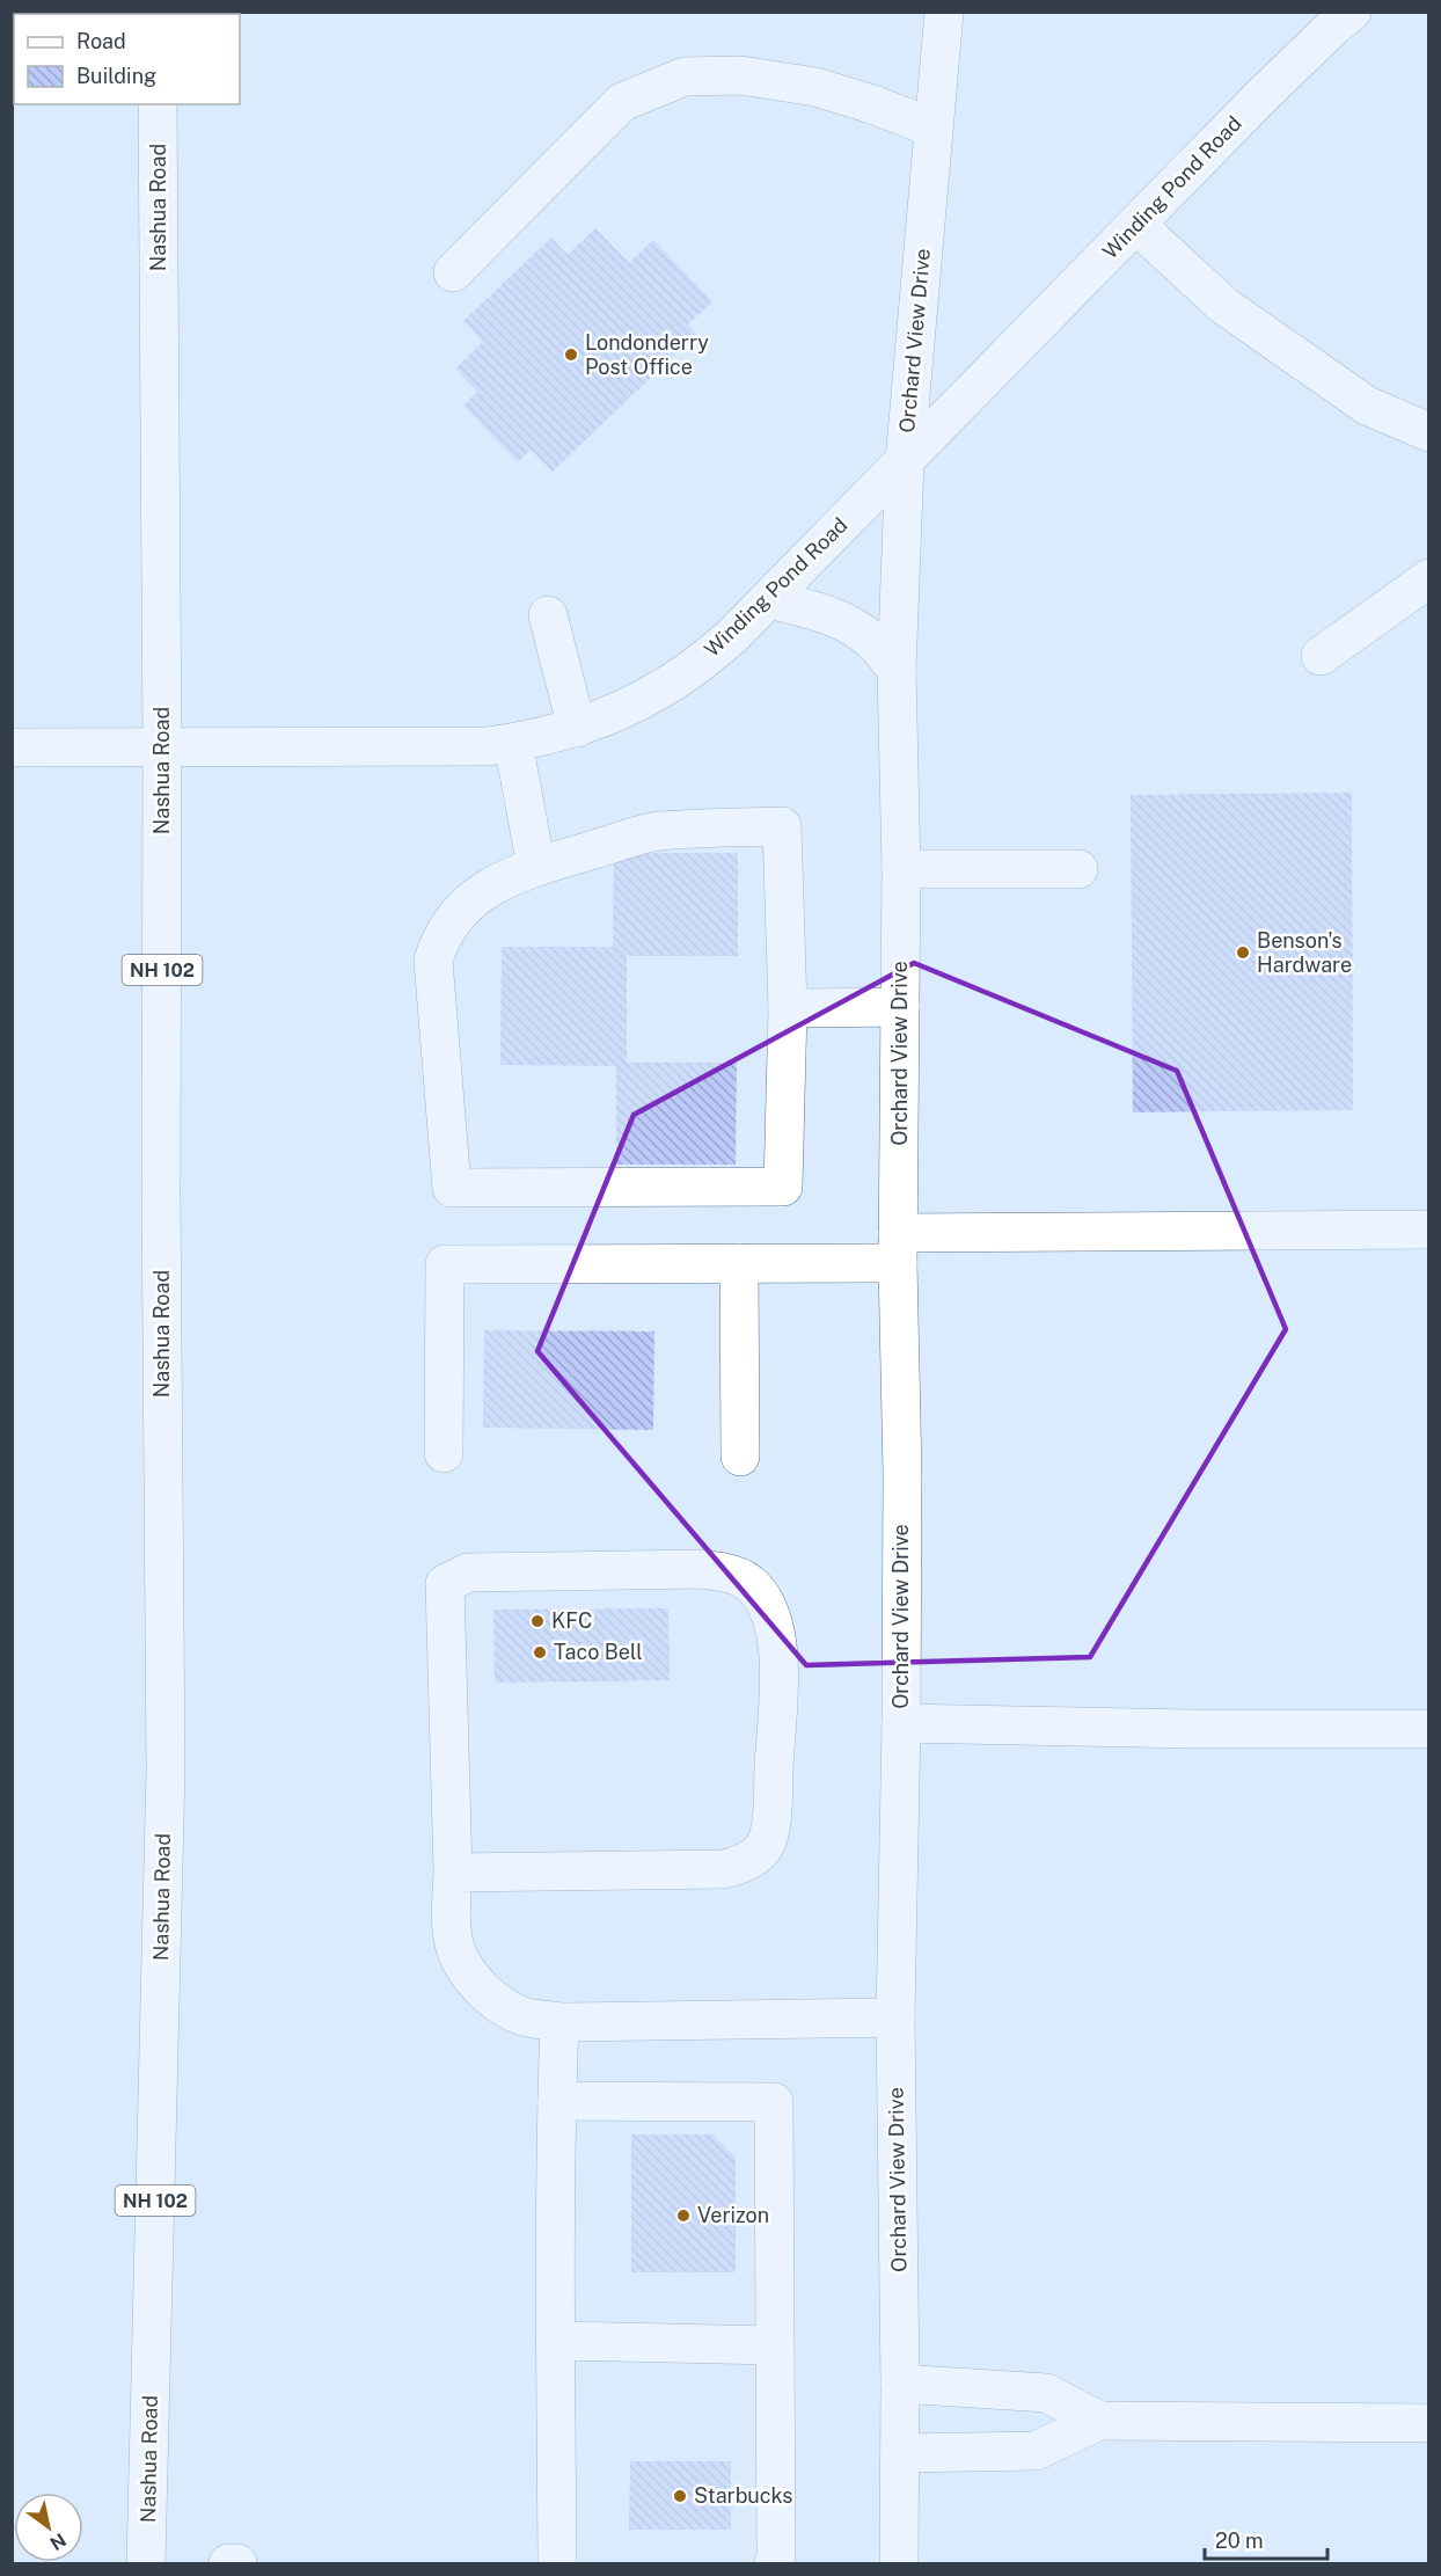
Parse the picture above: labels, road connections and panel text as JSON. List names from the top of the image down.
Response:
{
  "streets": {
    "street": [
      "Winding Pond Road",
      "Nashua Road",
      "Orchard View Drive",
      "NH 102"
    ]
  },
  "crossings": [
    ["Winding Pond Road", "Nashua Road"],
    ["Winding Pond Road", "Orchard View Drive"]
  ],
  "places": [
    "Londonderry Post Office",
    "Benson's Hardware",
    "KFC",
    "Taco Bell",
    "Verizon",
    "Starbucks"
  ],
  "legend": ["Road", "Building"],
  "scale_bar": "20 m",
  "north": "bottom right"
}
